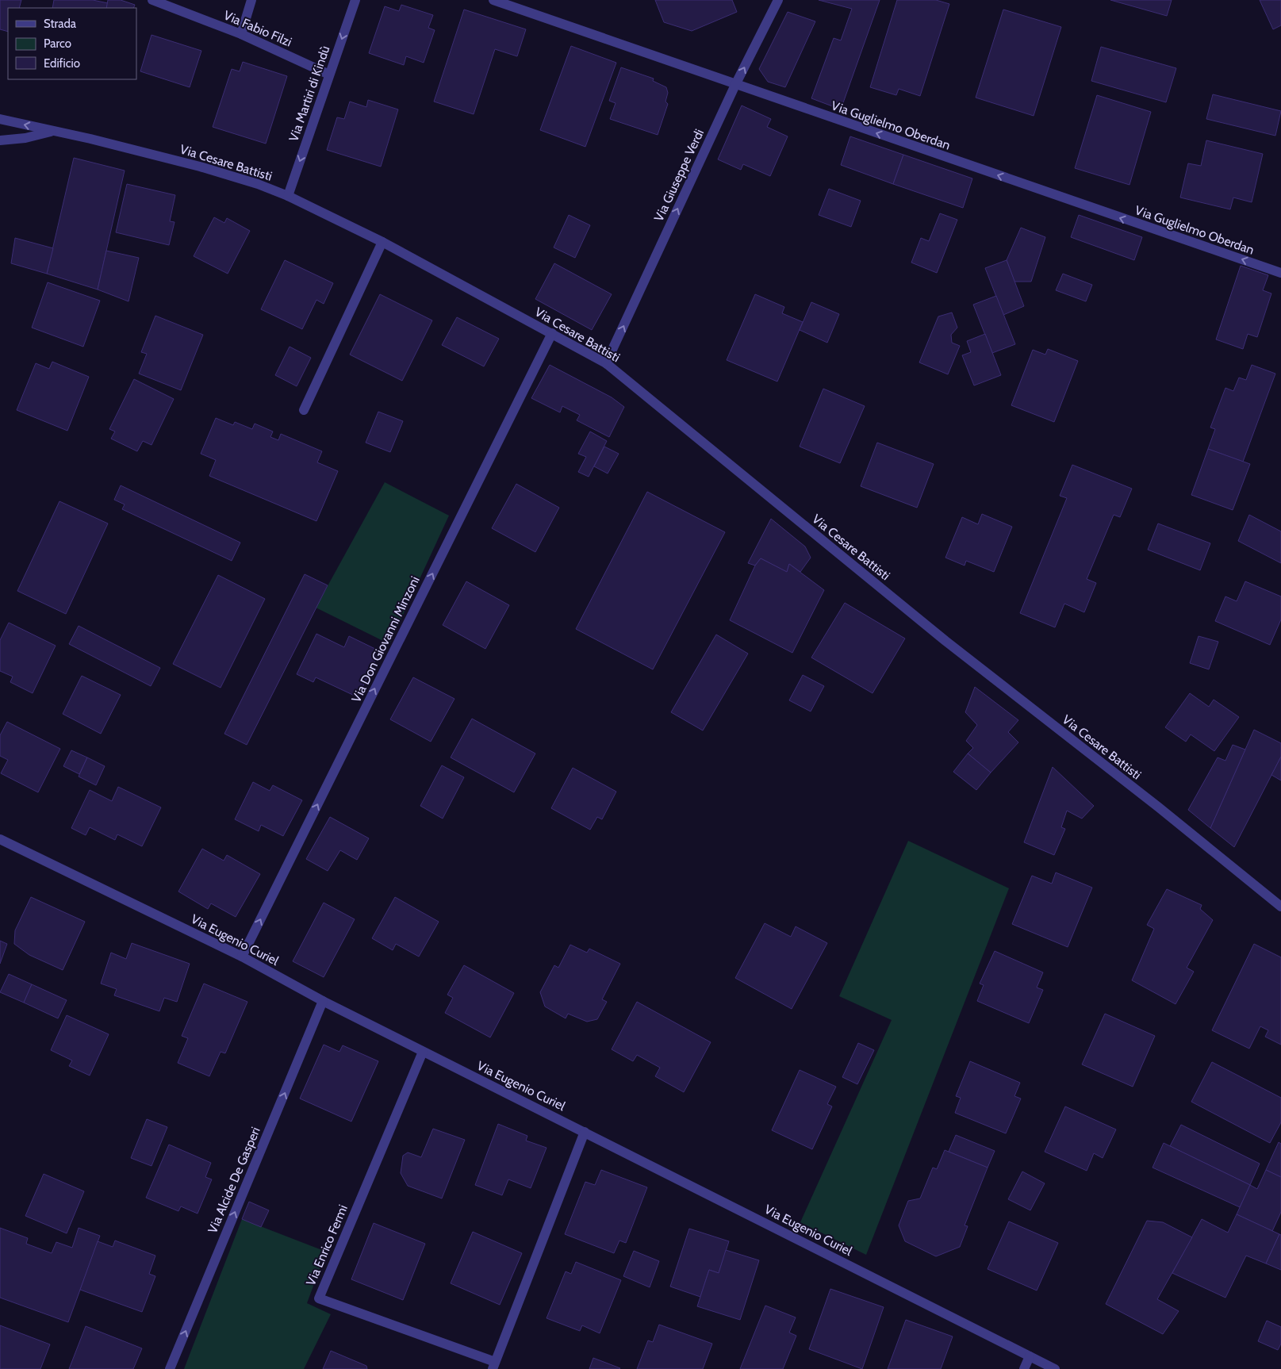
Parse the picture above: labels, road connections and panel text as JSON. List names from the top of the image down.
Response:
{
  "streets": {
    "street": [
      "Via Fabio Filzi",
      "Via Martiri di Kindù",
      "Via Guglielmo Oberdan",
      "Via Cesare Battisti",
      "Via Giuseppe Verdi",
      "Via Don Giovanni Minzoni",
      "Via Eugenio Curiel",
      "Via Alcide De Gasperi",
      "Via Enrico Fermi"
    ]
  },
  "crossings": [
    ["Via Fabio Filzi", "Via Martiri di Kindù"],
    ["Via Martiri di Kindù", "Via Cesare Battisti"],
    ["Via Guglielmo Oberdan", "Via Giuseppe Verdi"],
    ["Via Cesare Battisti", "Via Giuseppe Verdi"],
    ["Via Cesare Battisti", "Via Don Giovanni Minzoni"],
    ["Via Don Giovanni Minzoni", "Via Eugenio Curiel"],
    ["Via Eugenio Curiel", "Via Alcide De Gasperi"],
    ["Via Eugenio Curiel", "Via Enrico Fermi"]
  ],
  "one_way": [
    "Via Martiri di Kindù",
    "Via Guglielmo Oberdan",
    "Via Giuseppe Verdi",
    "Via Don Giovanni Minzoni",
    "Via Alcide De Gasperi"
  ],
  "legend": ["Strada", "Parco", "Edificio"]
}
